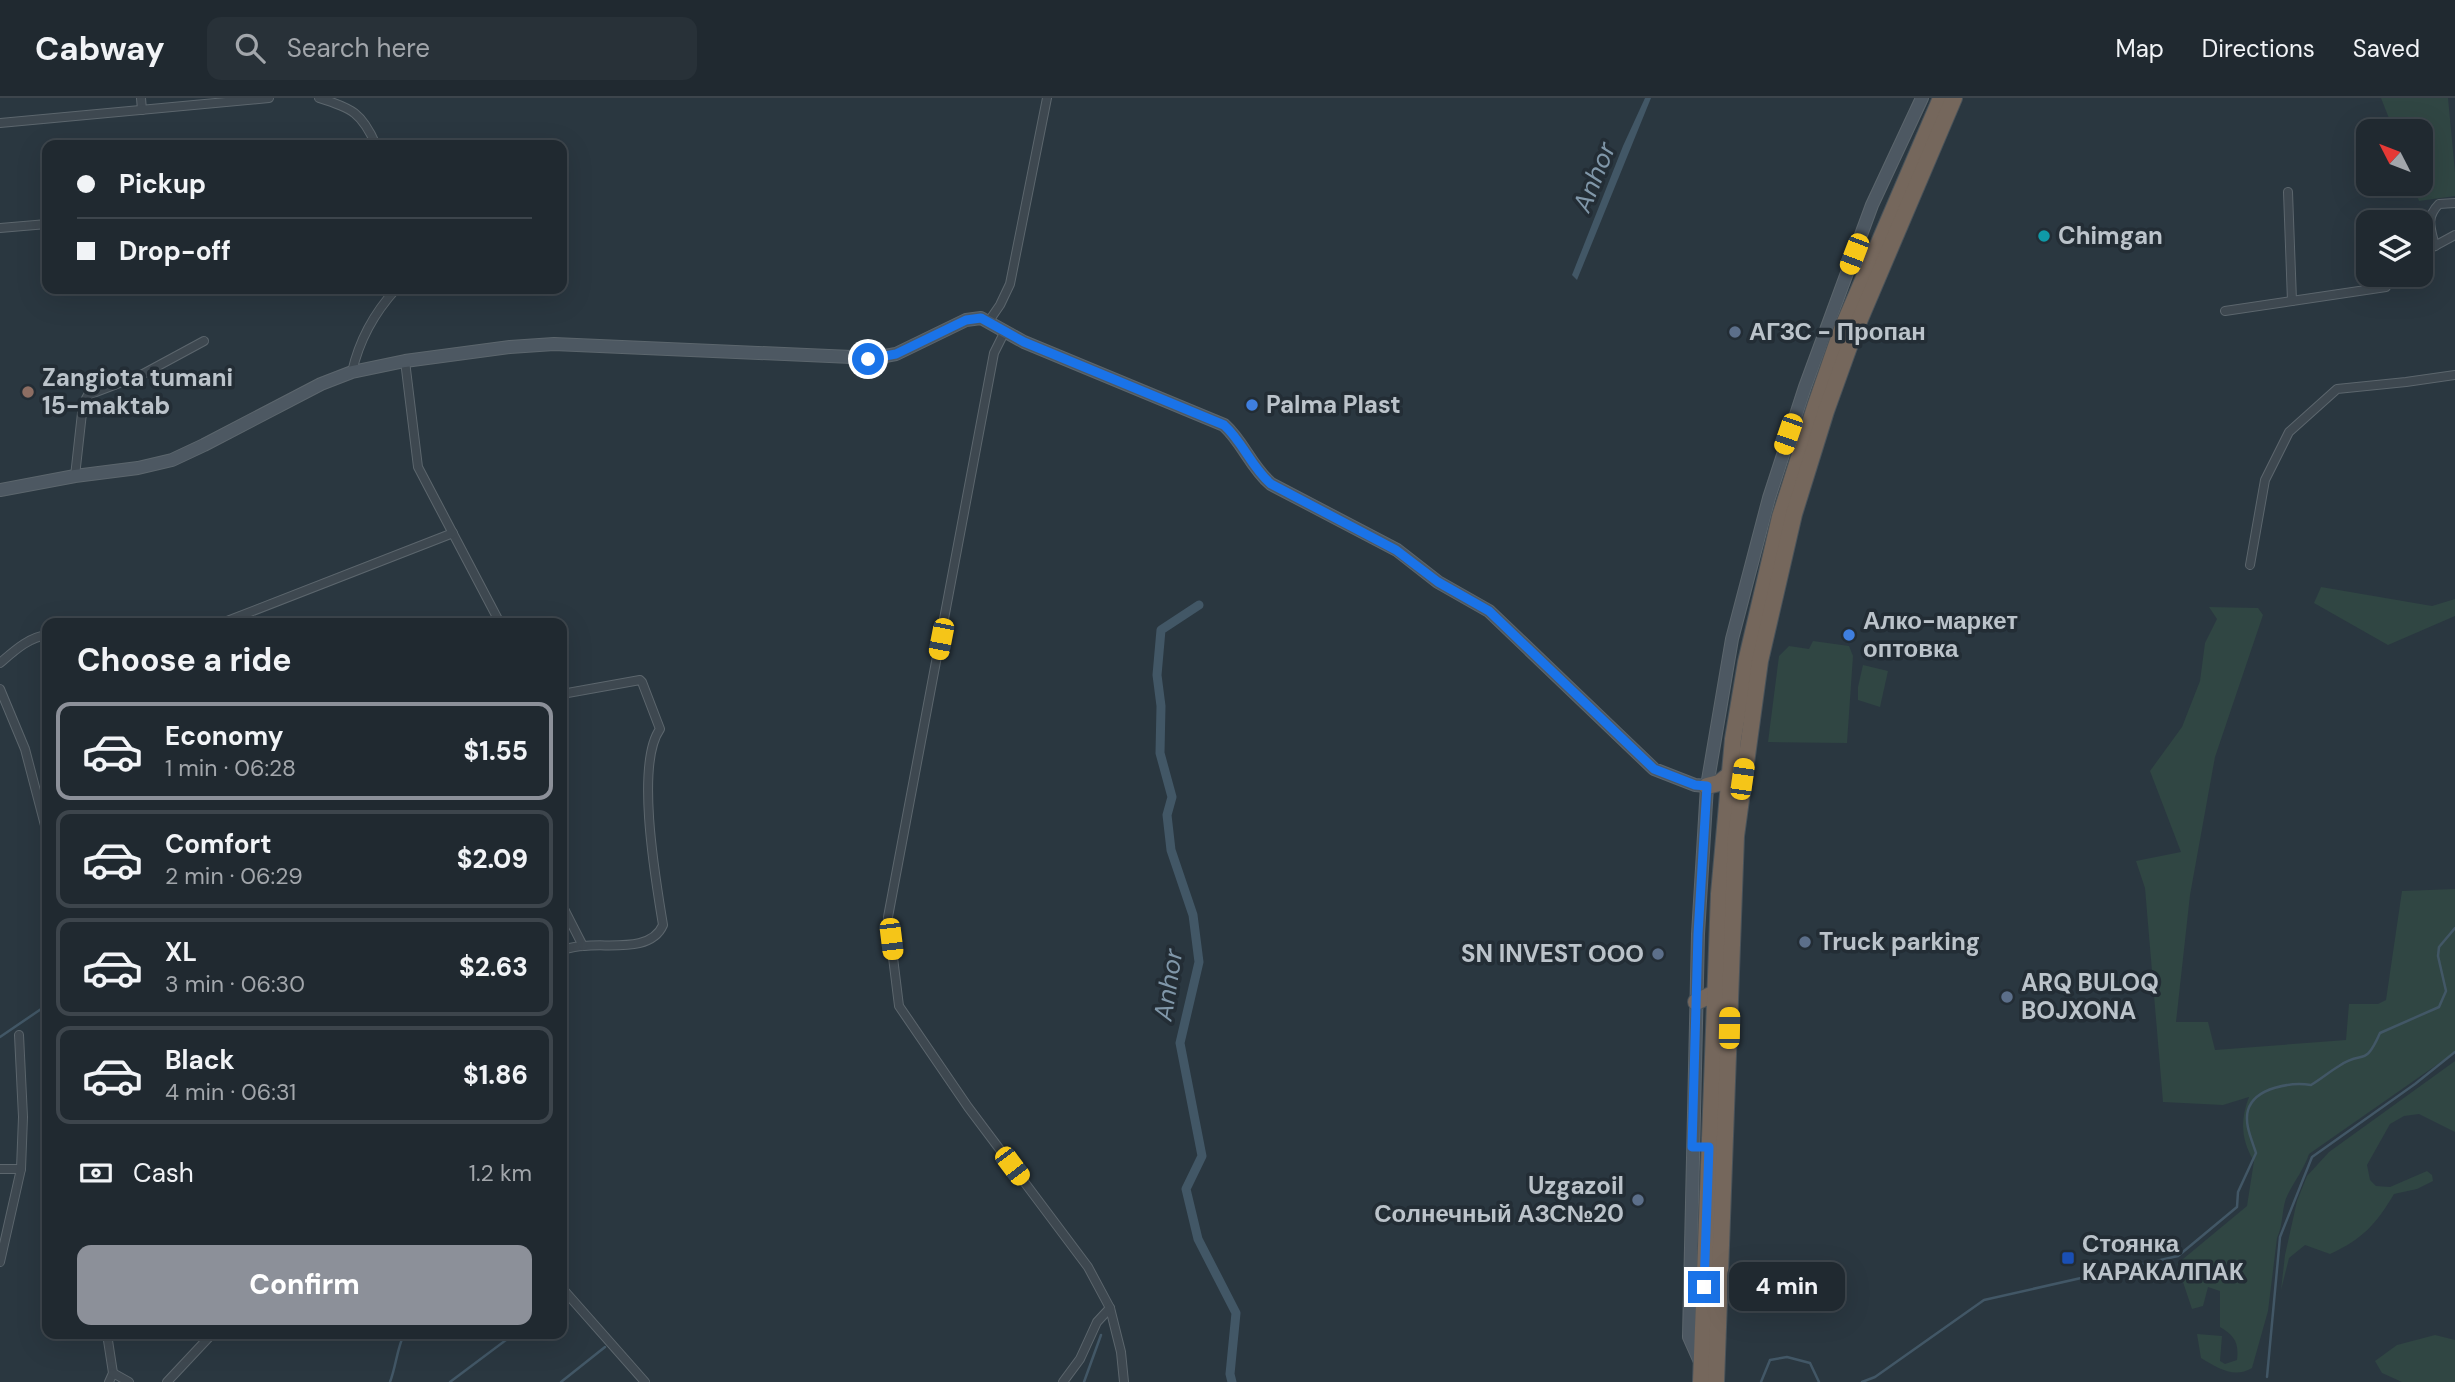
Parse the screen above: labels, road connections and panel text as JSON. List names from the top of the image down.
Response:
{
  "water": ["Anhor"],
  "places": {
    "other": [
      "Chimgan",
      "АГЗС - Пропан",
      "Zangiota tumani 15-maktab",
      "Palma Plast",
      "Алко-маркет оптовка",
      "Truck parking",
      "SN INVEST ООО",
      "ARQ BULOQ BOJXONA",
      "Uzgazoil Солнечный АЗС№20"
    ],
    "transit": ["Стоянка КАРАКАЛПАК"]
  },
  "north": "top left",
  "page": {
    "header": "Cabway",
    "search": "Search here",
    "nav": ["Map", "Directions", "Saved"],
    "banner": ["Pickup", "Drop-off"],
    "heading": "Choose a ride",
    "list": [
      {
        "name": "Economy",
        "note": "1 min · 06:28",
        "value": "$1.55"
      },
      {
        "name": "Comfort",
        "note": "2 min · 06:29",
        "value": "$2.09"
      },
      {
        "name": "XL",
        "note": "3 min · 06:30",
        "value": "$2.63"
      },
      {
        "name": "Black",
        "note": "4 min · 06:31",
        "value": "$1.86"
      }
    ],
    "pay": ["Cash", "1.2 km"],
    "buttons": "Confirm",
    "bubble": "4 min"
  }
}
